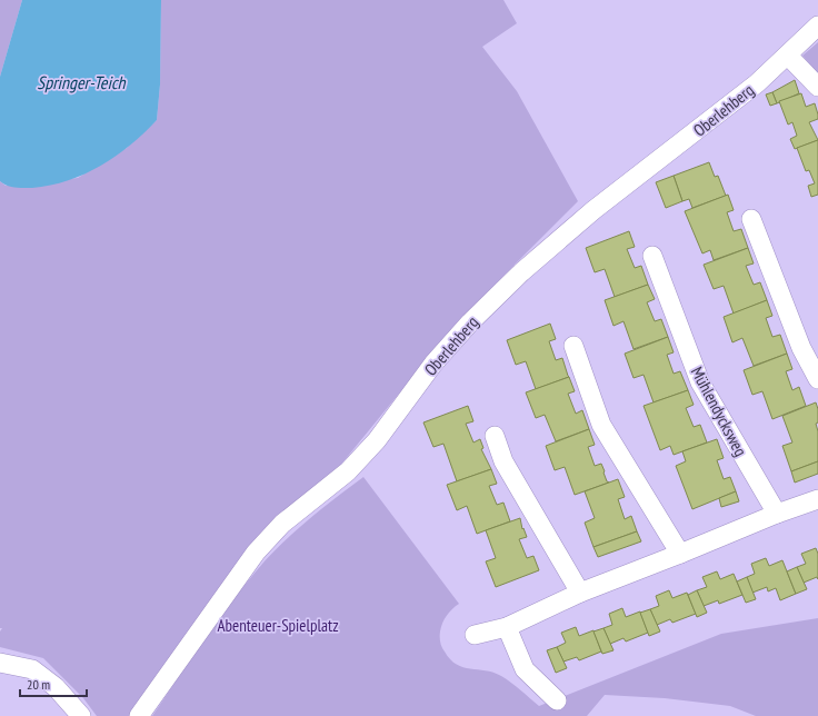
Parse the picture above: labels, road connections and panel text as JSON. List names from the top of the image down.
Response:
{
  "streets": {
    "street": ["Oberlehberg", "Mühlendycksweg"]
  },
  "water": ["Springer-Teich"],
  "parks": ["Abenteuer-Spielplatz"],
  "scale_bar": "20 m"
}
